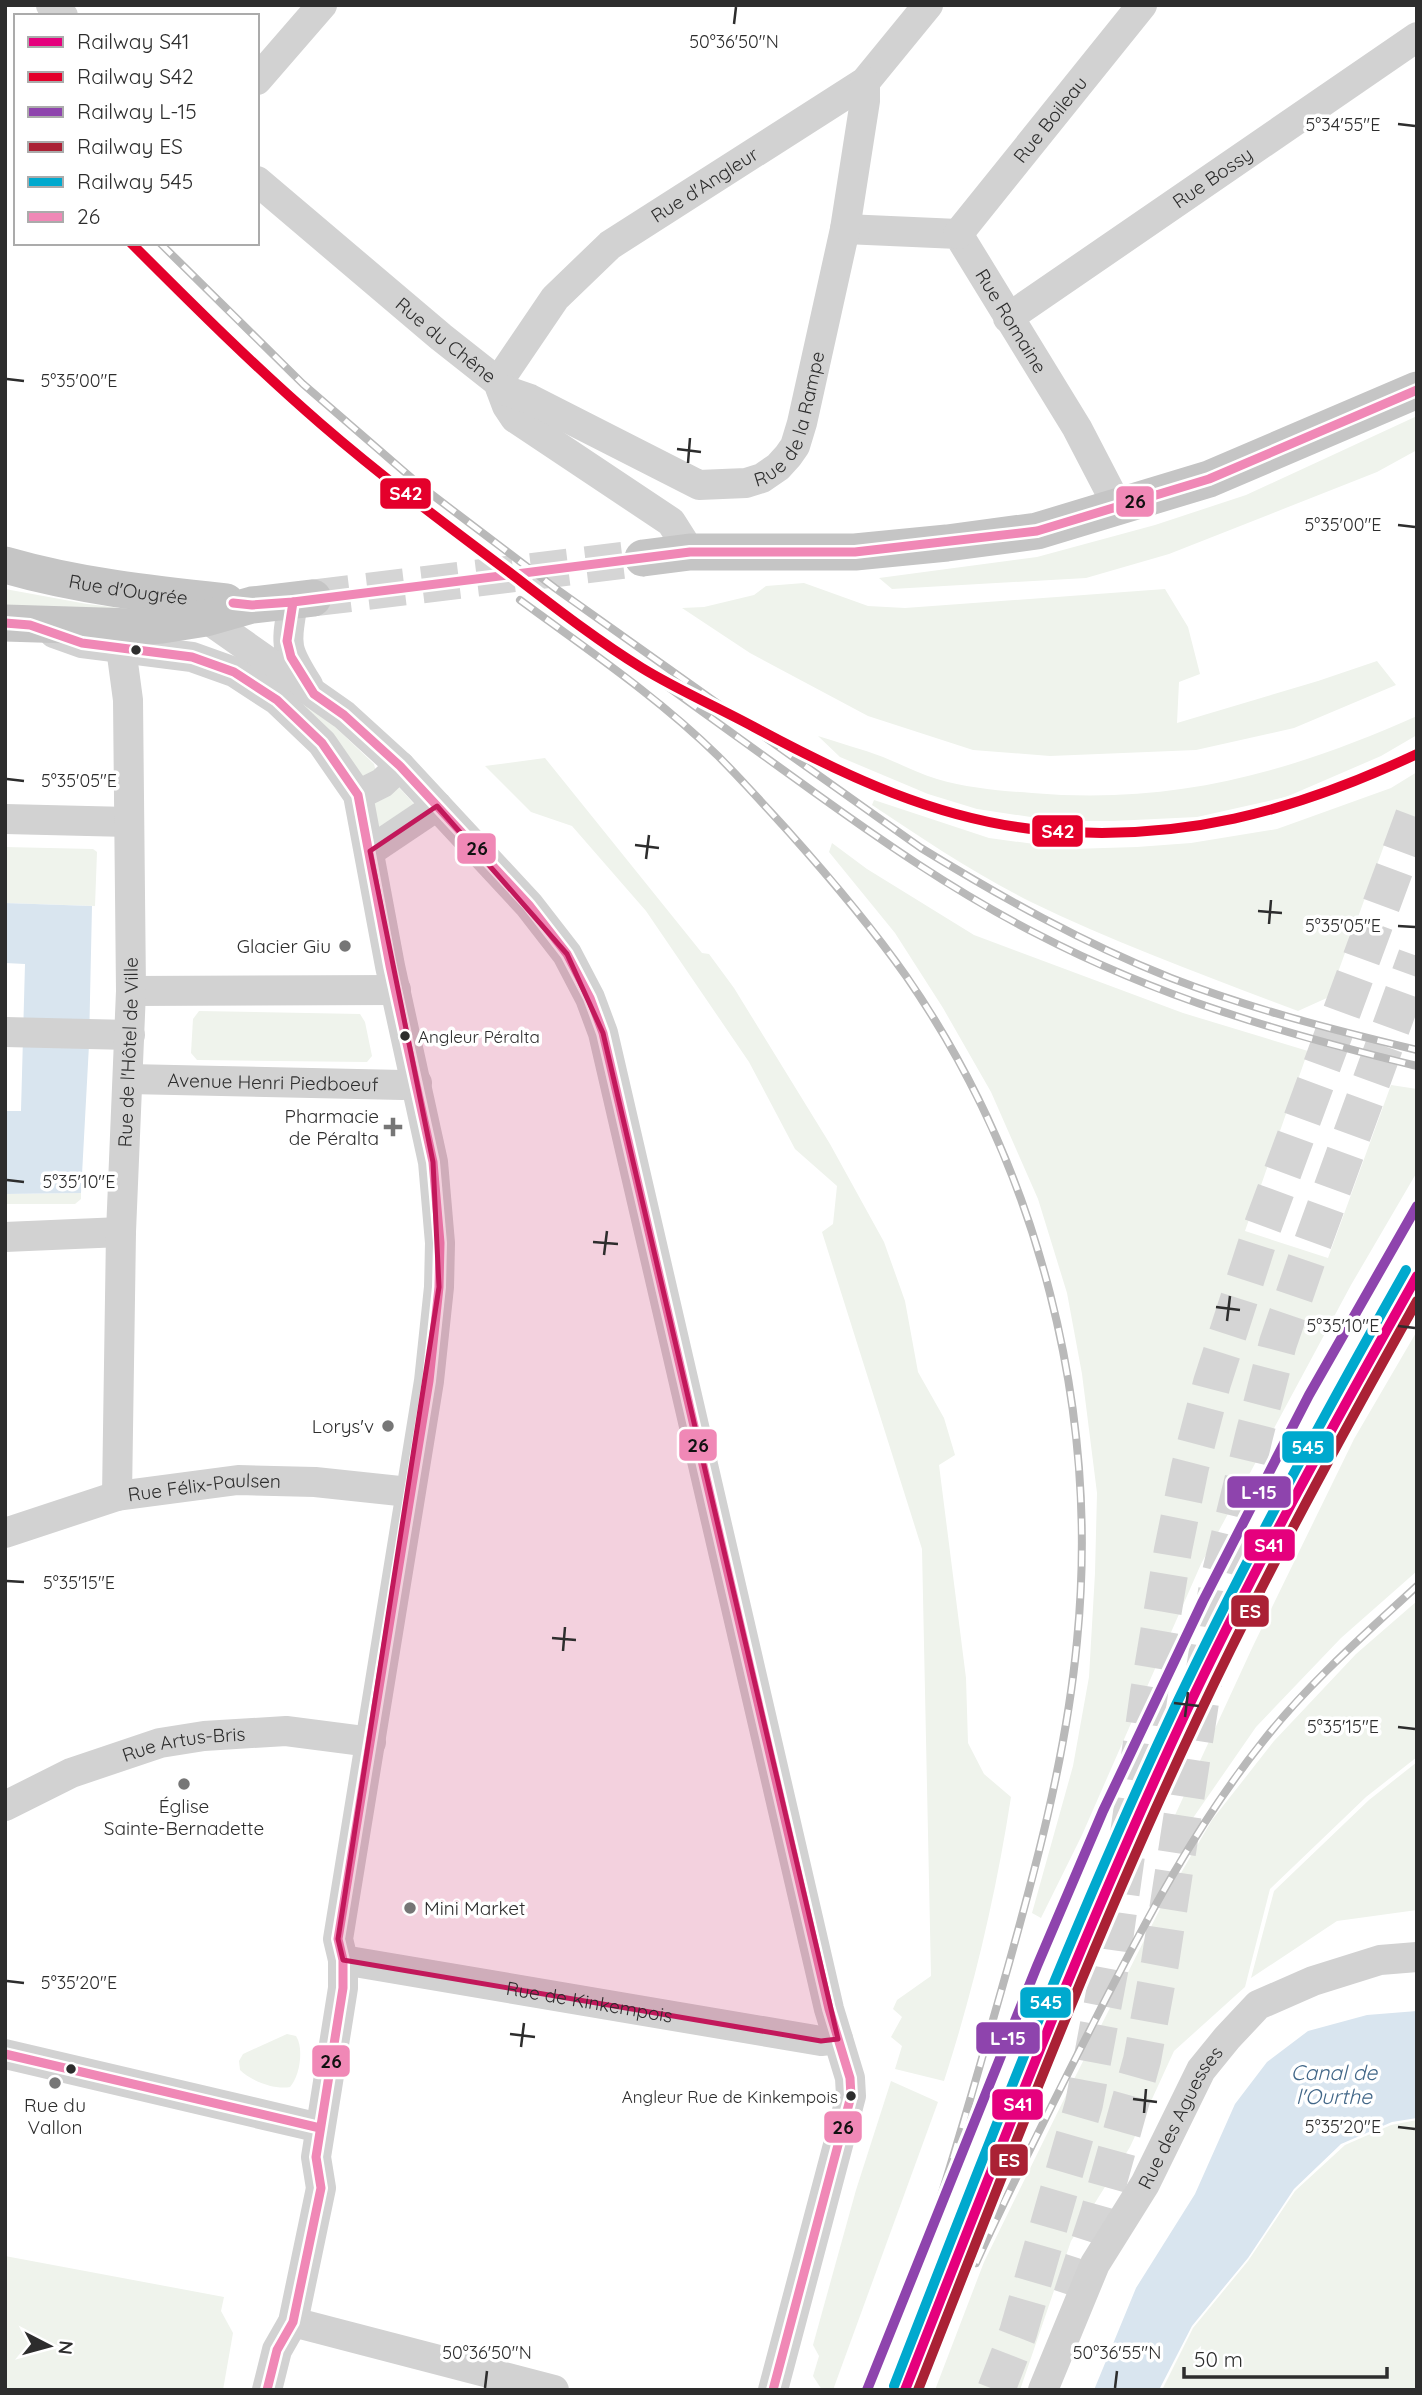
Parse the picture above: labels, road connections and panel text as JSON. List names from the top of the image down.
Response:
{
  "streets": {
    "main road": ["Rue d'Ougrée"],
    "street": [
      "Rue Boileau",
      "Rue Bossy",
      "Rue d'Angleur",
      "Rue Romaine",
      "Rue du Chêne",
      "Rue de la Rampe",
      "Rue de l'Hôtel de Ville",
      "Avenue Henri Piedboeuf",
      "Rue Félix-Paulsen",
      "Rue Artus-Bris",
      "Rue de Kinkempois",
      "Rue des Aguesses"
    ]
  },
  "crossings": [
    ["Rue Boileau", "Rue Romaine"],
    ["Rue Bossy", "Rue Romaine"],
    ["Rue d'Angleur", "Rue du Chêne"],
    ["Rue d'Angleur", "Rue de la Rampe"],
    ["Rue du Chêne", "Rue de la Rampe"],
    ["Rue de l'Hôtel de Ville", "Avenue Henri Piedboeuf"],
    ["Rue de l'Hôtel de Ville", "Rue Félix-Paulsen"]
  ],
  "water": ["Canal de l'Ourthe"],
  "places": {
    "other": [
      "Glacier Giu",
      "Angleur Péralta",
      "Lorys'v",
      "Église Sainte-Bernadette",
      "Mini Market",
      "Rue du Vallon",
      "Angleur Rue de Kinkempois"
    ],
    "health": ["Pharmacie de Péralta"]
  },
  "lines": [
    "rail line S42",
    "transit line 26",
    "rail line L-15",
    "rail line 545",
    "rail line S41",
    "rail line ES"
  ],
  "legend": [
    "Railway S41",
    "Railway S42",
    "Railway L-15",
    "Railway ES",
    "Railway 545",
    "26"
  ],
  "scale_bar": "50 m",
  "north": "right",
  "coordinates": [
    "50°36'50\"N",
    "5°34'55\"E",
    "5°35'00\"E",
    "5°35'05\"E",
    "5°35'10\"E",
    "5°35'15\"E",
    "5°35'20\"E",
    "50°36'55\"N"
  ]
}
